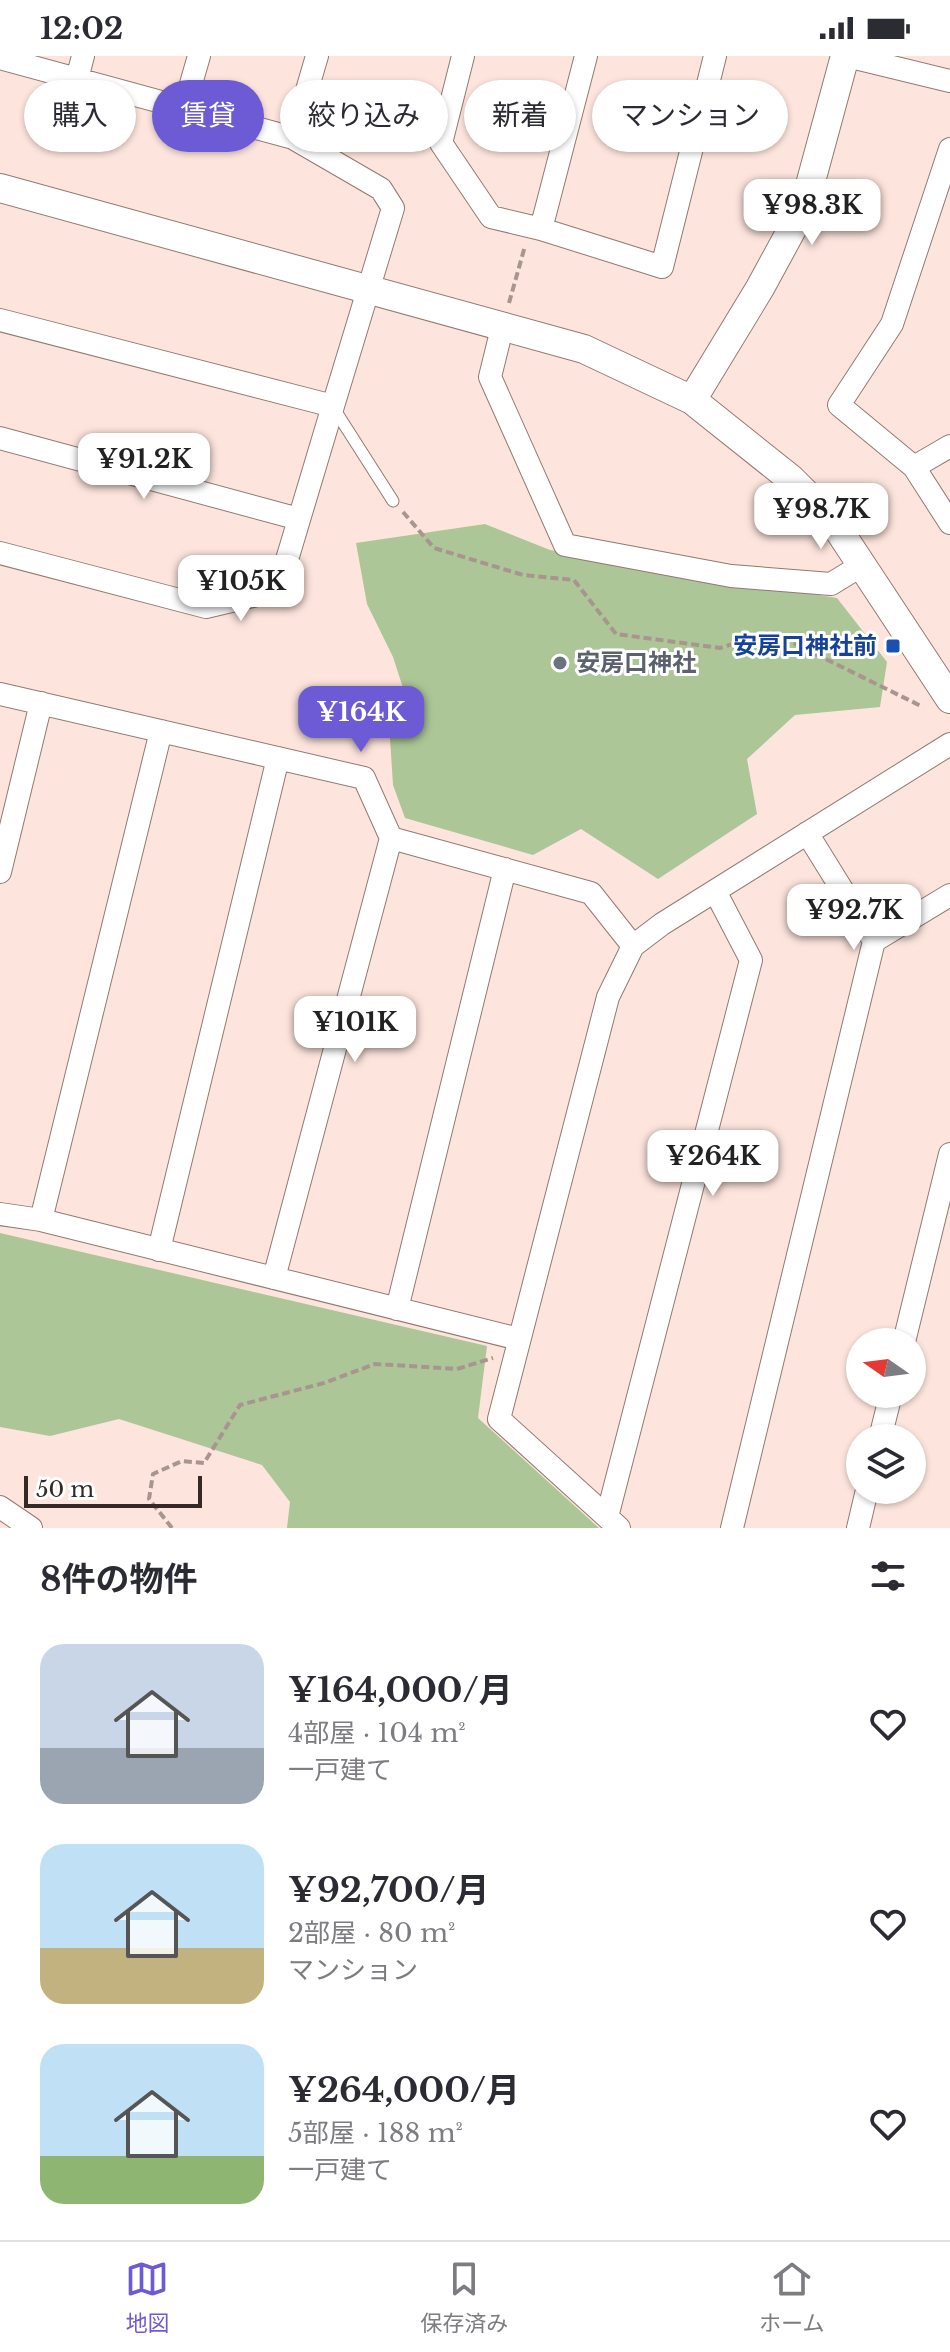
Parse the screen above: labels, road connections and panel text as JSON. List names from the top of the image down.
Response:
{
  "places": {
    "transit": ["安房口神社前"],
    "other": ["安房口神社"]
  },
  "scale_bar": "50 m",
  "north": "left",
  "page": {
    "status": "12:02",
    "chip": [
      "購入",
      "賃貸",
      "絞り込み",
      "新着",
      "マンション"
    ],
    "price": [
      "¥98.3K",
      "¥91.2K",
      "¥98.7K",
      "¥105K",
      "¥164K",
      "¥92.7K",
      "¥101K",
      "¥264K"
    ],
    "scale": "50 m",
    "heading": "8件の物件",
    "list": [
      {
        "name": "¥164,000/月",
        "note": "4部屋 · 104 m² · 一戸建て"
      },
      {
        "name": "¥92,700/月",
        "note": "2部屋 · 80 m² · マンション"
      },
      {
        "name": "¥264,000/月",
        "note": "5部屋 · 188 m² · 一戸建て"
      }
    ],
    "tabs": ["地図", "保存済み", "ホーム"]
  }
}
